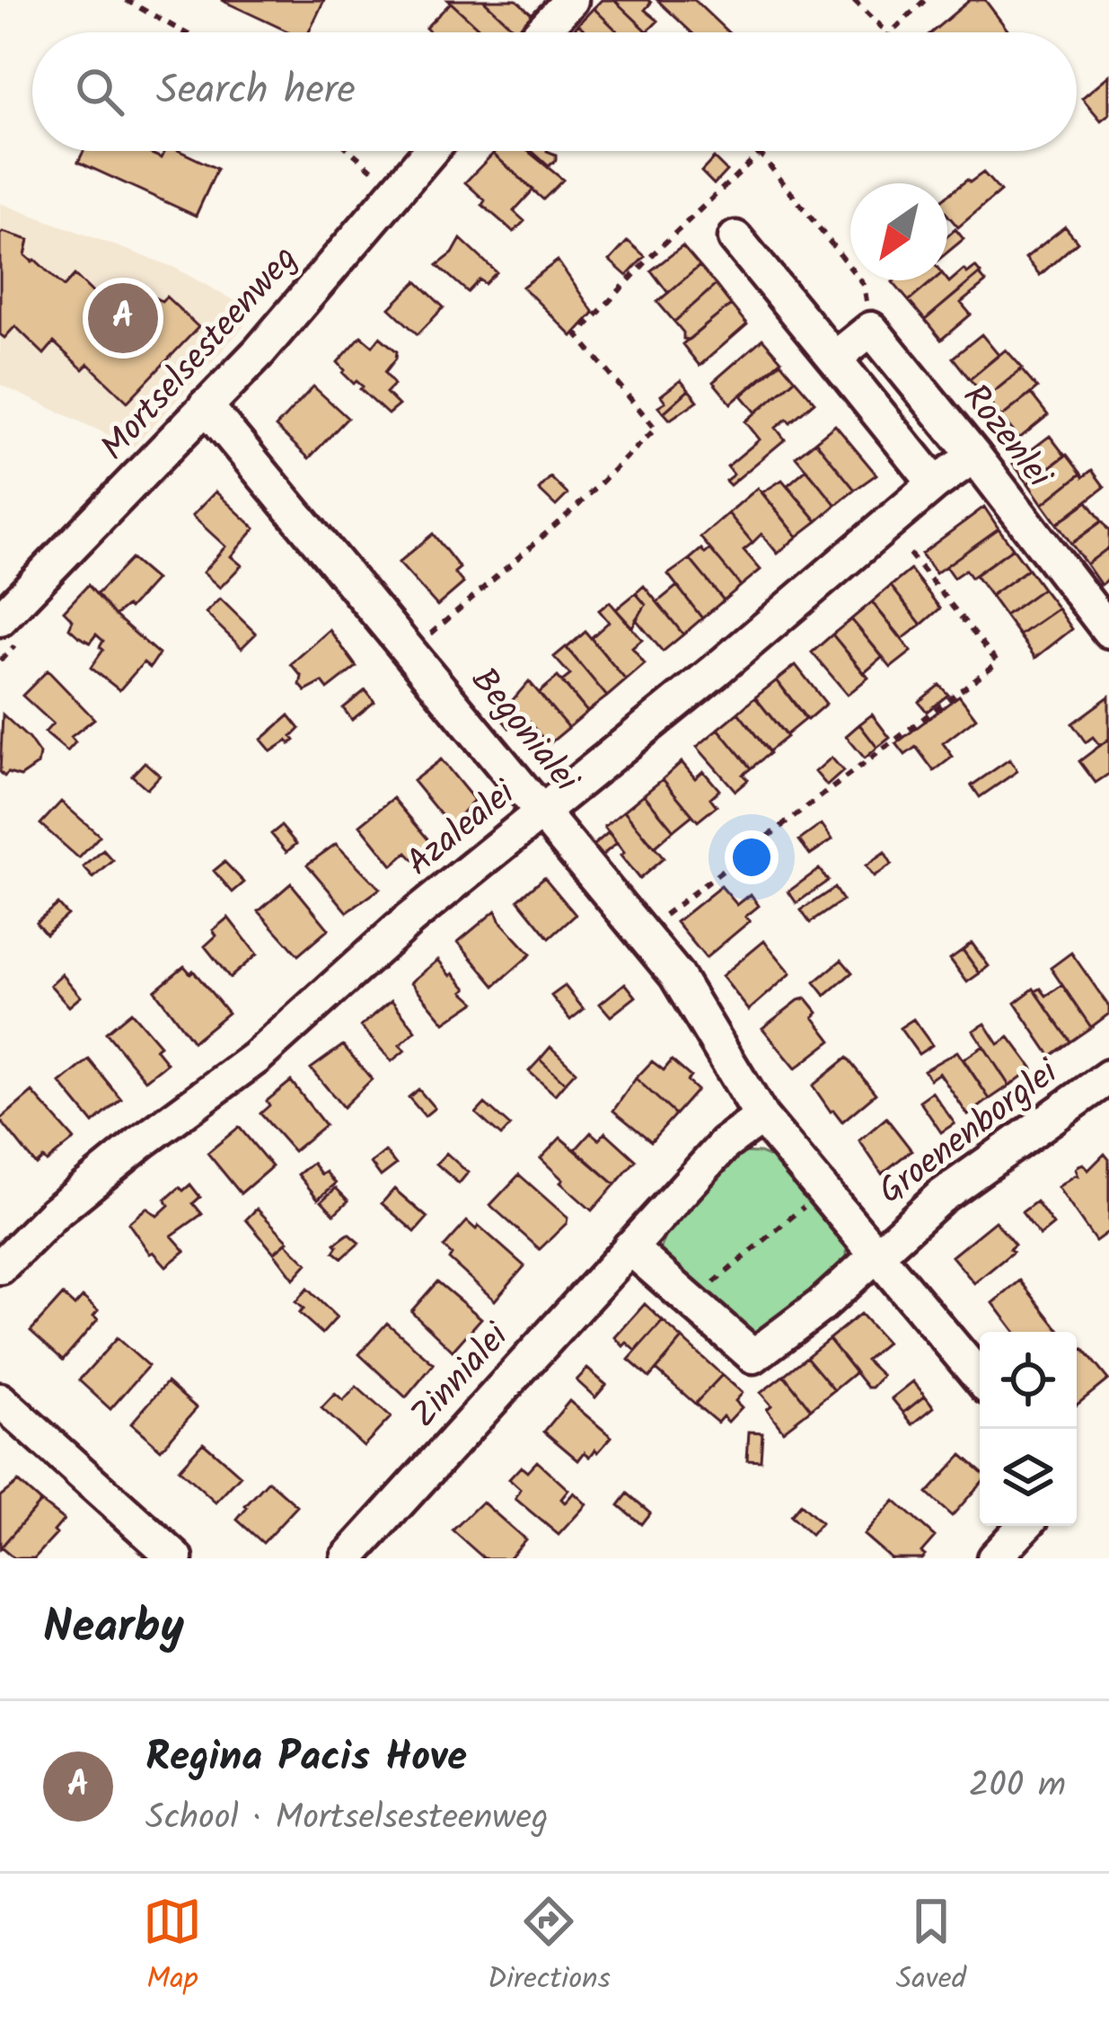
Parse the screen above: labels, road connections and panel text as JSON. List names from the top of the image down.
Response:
{
  "streets": {
    "street": [
      "Mortselsesteenweg",
      "Rozenlei",
      "Begonialei",
      "Azalealei",
      "Groenenborglei",
      "Zinnialei"
    ]
  },
  "crossings": [
    ["Mortselsesteenweg", "Begonialei"],
    ["Rozenlei", "Azalealei"],
    ["Begonialei", "Azalealei"],
    ["Begonialei", "Groenenborglei"],
    ["Begonialei", "Zinnialei"]
  ],
  "north": "bottom left",
  "page": {
    "search": "Search here",
    "pins": "A",
    "heading": "Nearby",
    "list": [
      {
        "mark": "A",
        "name": "Regina Pacis Hove",
        "note": "School · Mortselsesteenweg",
        "value": "200 m"
      }
    ],
    "nav": ["Map", "Directions", "Saved"]
  }
}
